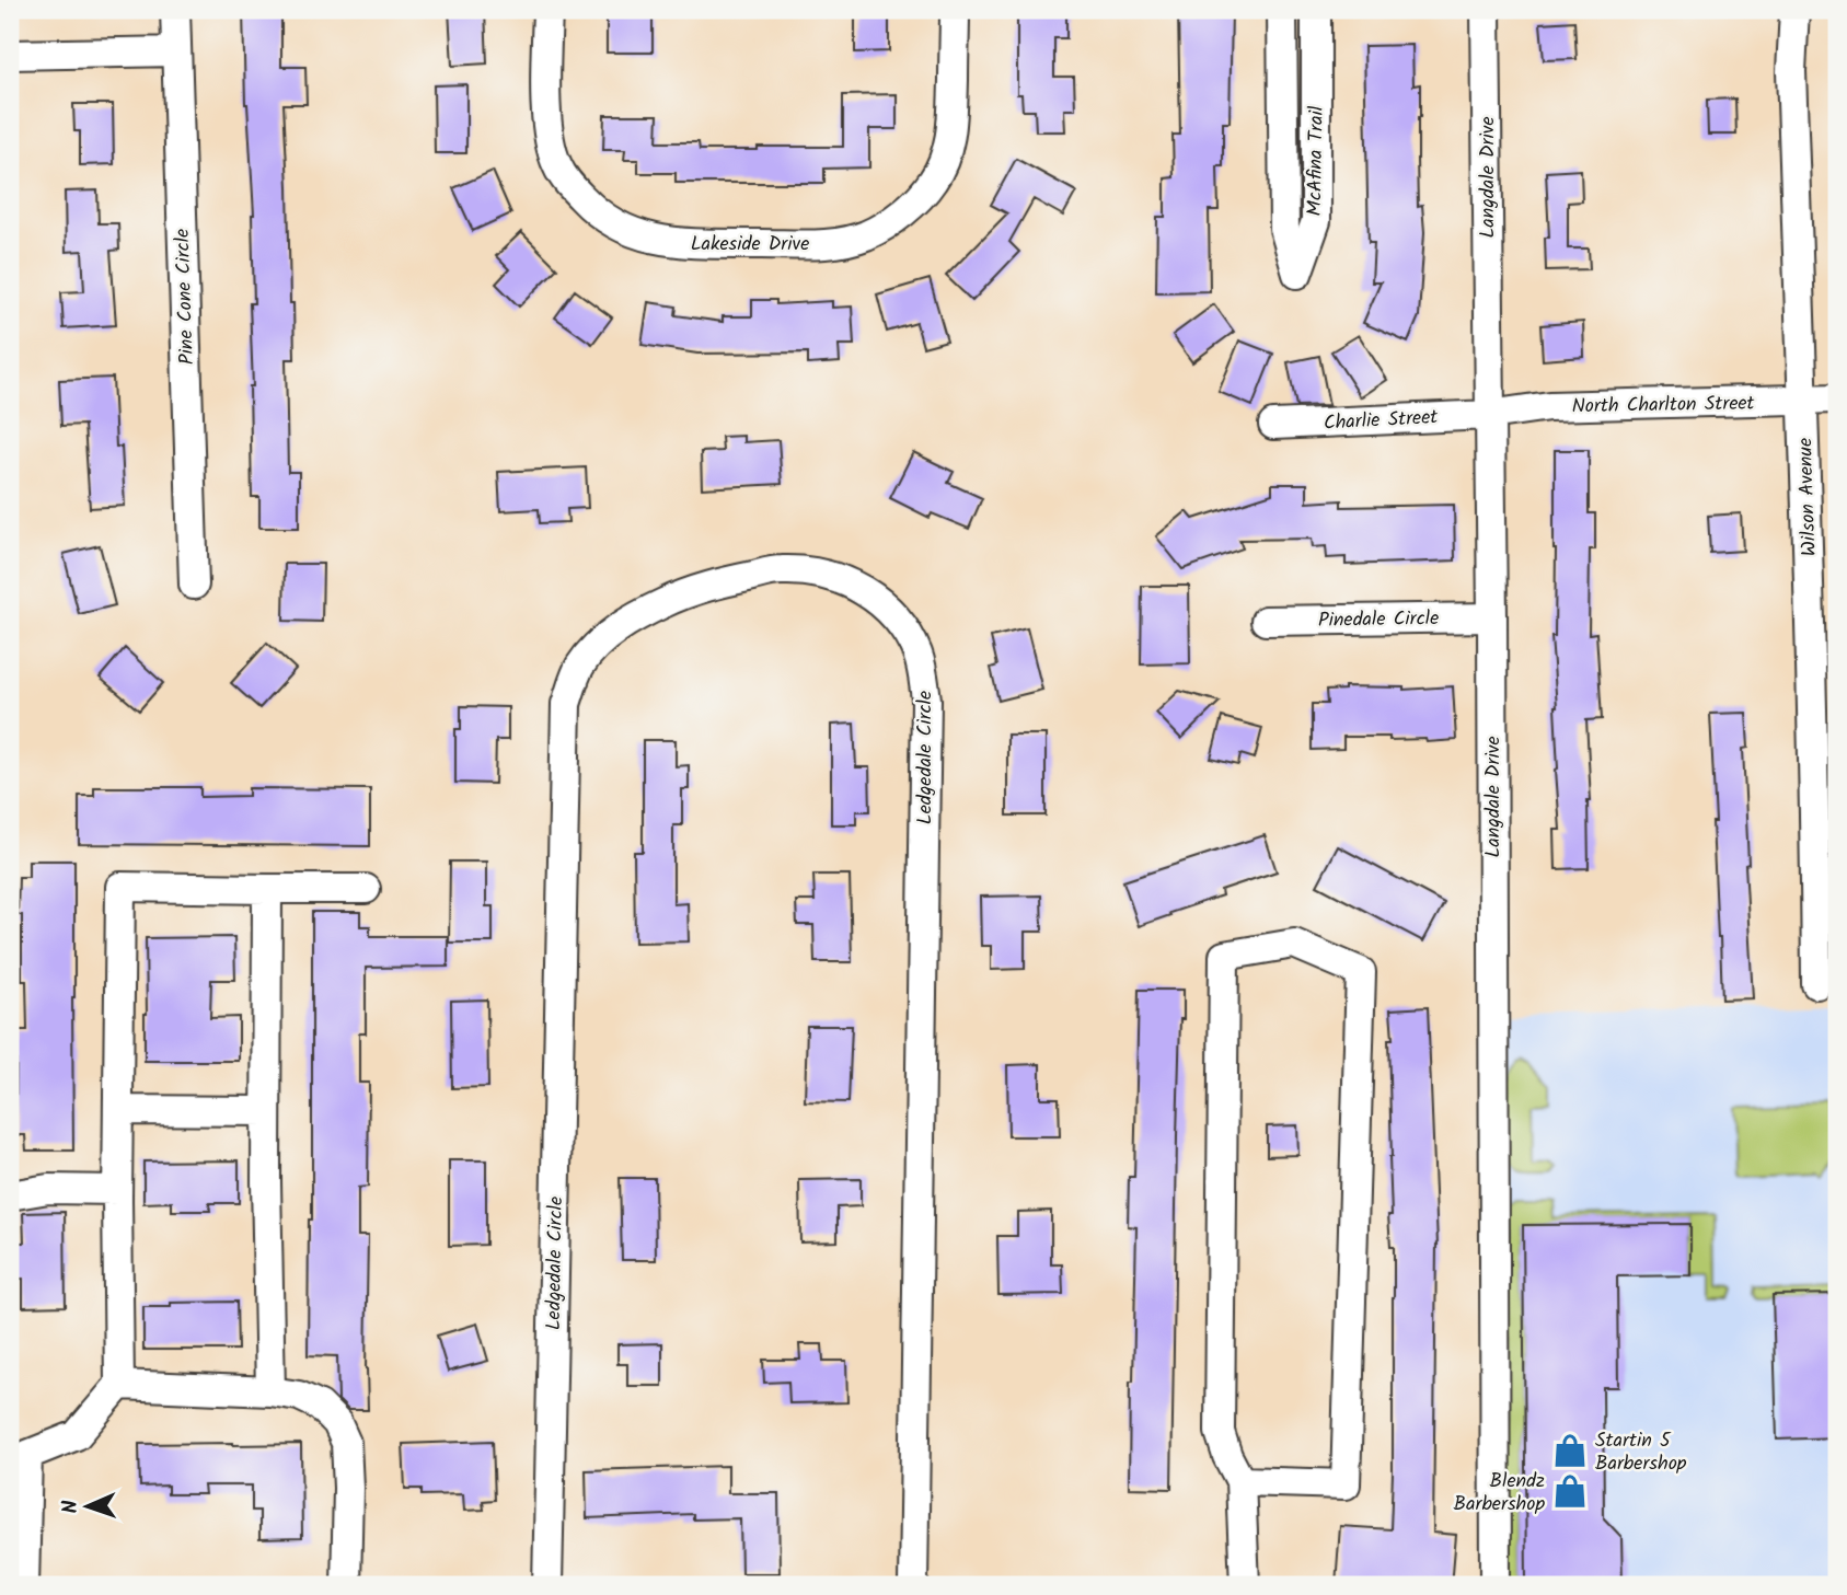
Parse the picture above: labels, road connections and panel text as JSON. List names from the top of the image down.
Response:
{
  "streets": {
    "street": [
      "McAfina Trail",
      "Langdale Drive",
      "Lakeside Drive",
      "Pine Cone Circle",
      "North Charlton Street",
      "Charlie Street",
      "Wilson Avenue",
      "Pinedale Circle",
      "Ledgedale Circle"
    ]
  },
  "crossings": [
    ["Langdale Drive", "North Charlton Street"],
    ["Langdale Drive", "Charlie Street"],
    ["Langdale Drive", "Pinedale Circle"],
    ["North Charlton Street", "Charlie Street"],
    ["North Charlton Street", "Wilson Avenue"]
  ],
  "places": {
    "shop": ["Startin 5 Barbershop", "Blendz Barbershop"]
  },
  "north": "left"
}
